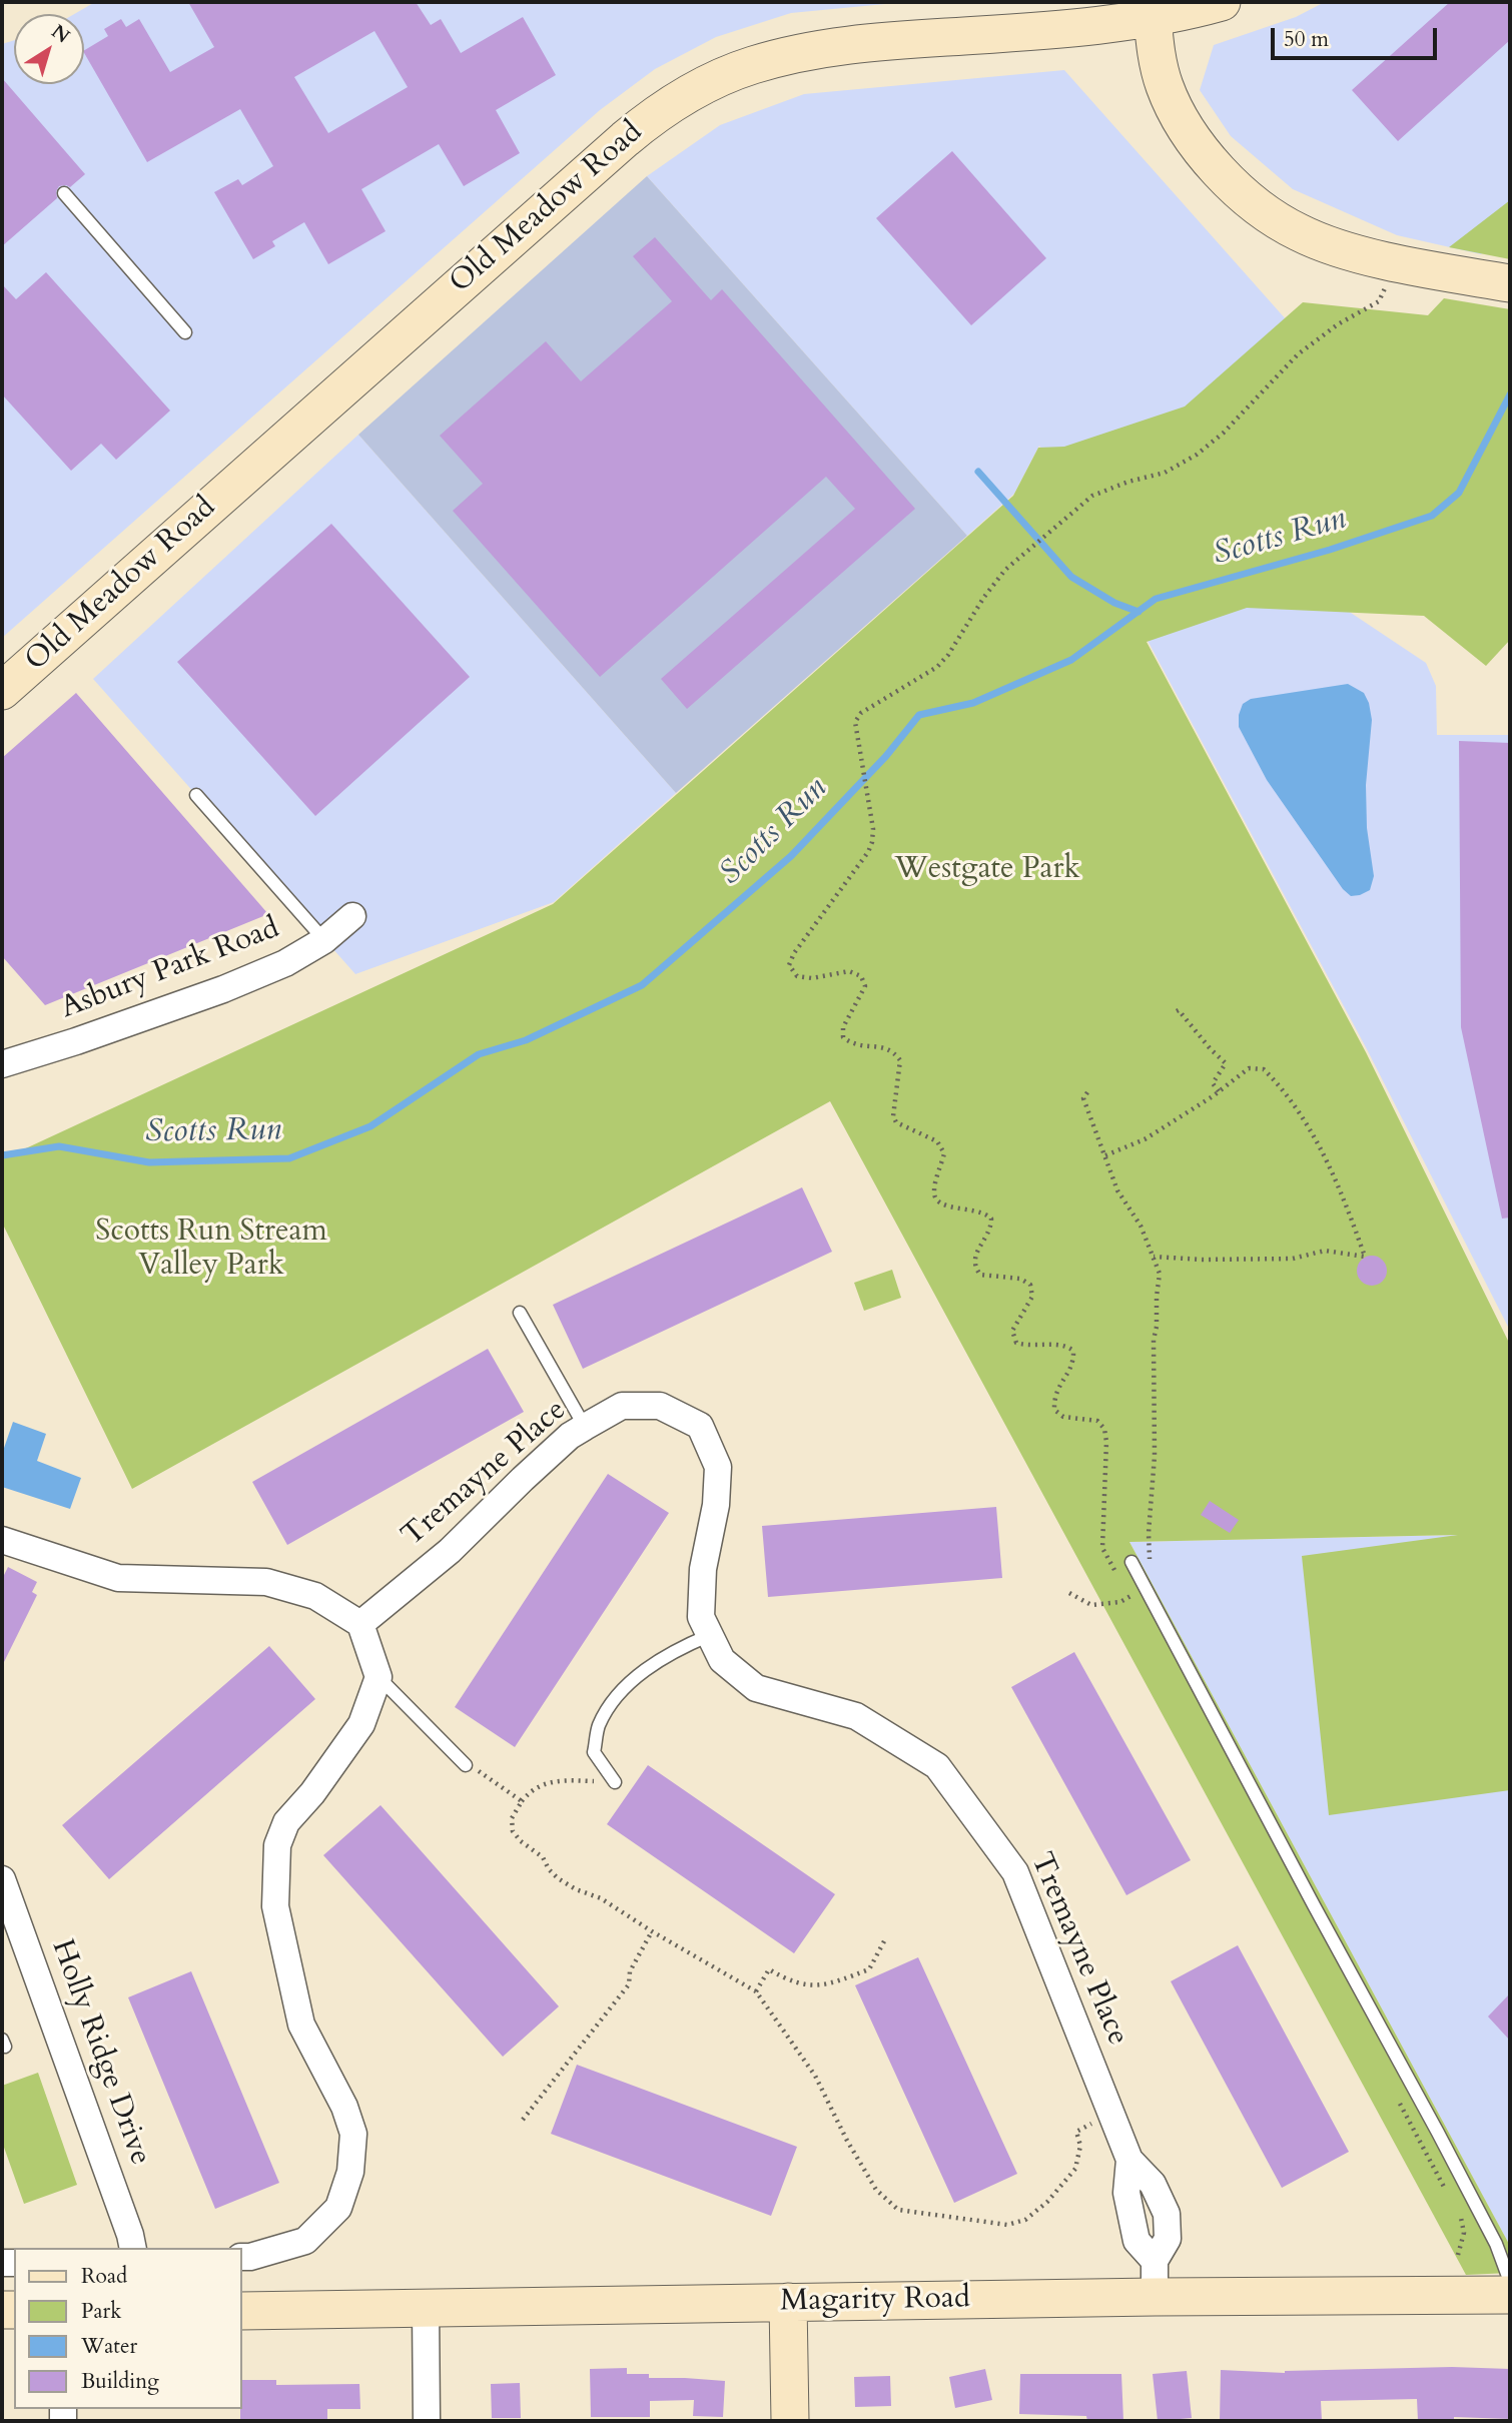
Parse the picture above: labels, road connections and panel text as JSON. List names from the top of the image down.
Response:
{
  "streets": {
    "street": [
      "Old Meadow Road",
      "Asbury Park Road",
      "Tremayne Place",
      "Holly Ridge Drive",
      "Magarity Road"
    ]
  },
  "crossings": [
    ["Tremayne Place", "Magarity Road"]
  ],
  "water": ["Scotts Run"],
  "parks": ["Westgate Park", "Scotts Run Stream Valley Park"],
  "legend": [
    "Road",
    "Park",
    "Water",
    "Building"
  ],
  "scale_bar": "50 m",
  "north": "top right"
}
